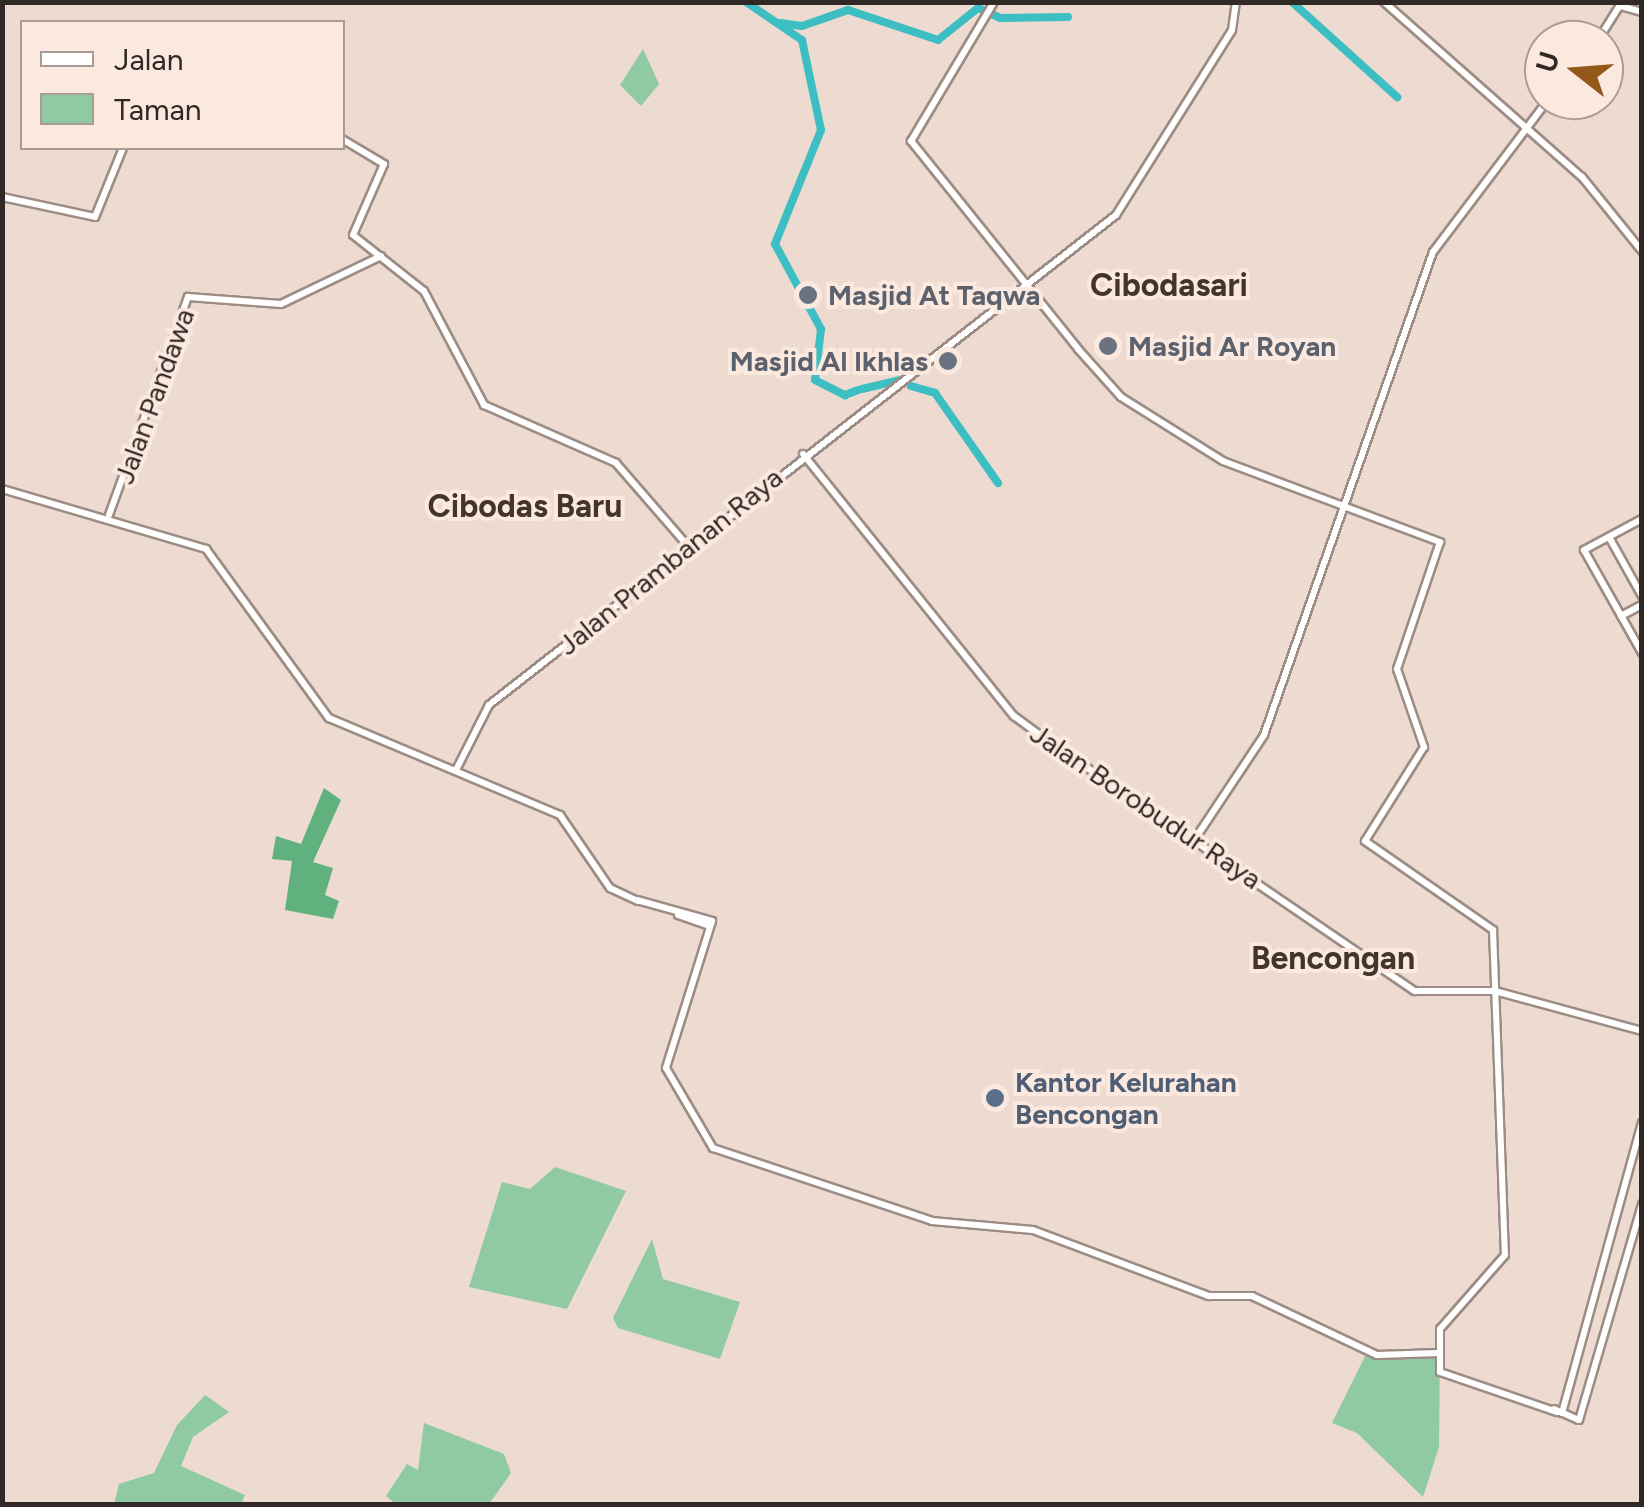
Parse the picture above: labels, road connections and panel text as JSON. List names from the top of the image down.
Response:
{
  "streets": {
    "street": ["Jalan Pandawa", "Jalan Prambanan Raya", "Jalan Borobudur Raya"]
  },
  "crossings": [
    ["Jalan Prambanan Raya", "Jalan Borobudur Raya"]
  ],
  "districts": ["Cibodasari", "Cibodas Baru", "Bencongan"],
  "places": [
    "Masjid At Taqwa",
    "Masjid Ar Royan",
    "Masjid Al Ikhlas",
    "Kantor Kelurahan Bencongan"
  ],
  "legend": ["Jalan", "Taman"],
  "north": "left"
}
